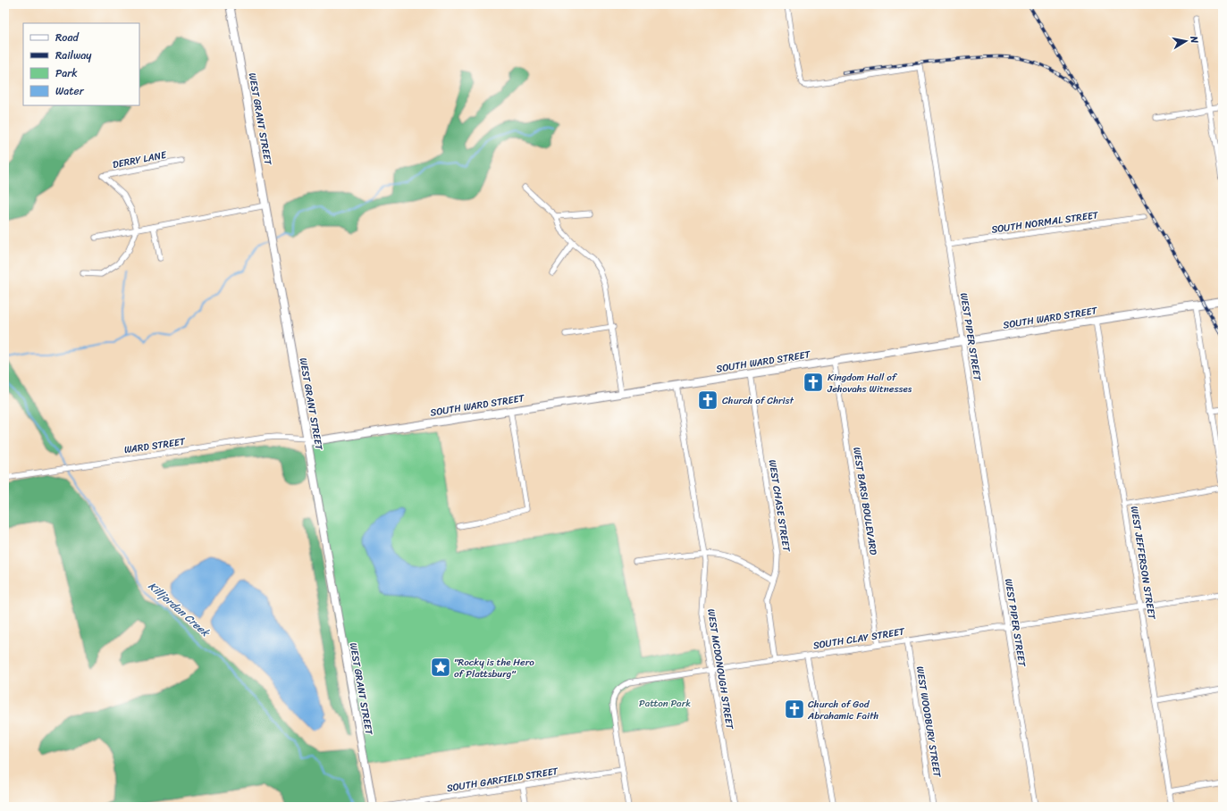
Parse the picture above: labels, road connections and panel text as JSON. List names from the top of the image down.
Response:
{
  "streets": {
    "street": [
      "WEST GRANT STREET",
      "DERRY LANE",
      "SOUTH NORMAL STREET",
      "SOUTH WARD STREET",
      "WEST PIPER STREET",
      "WARD STREET",
      "WEST BARSI BOULEVARD",
      "WEST CHASE STREET",
      "WEST JEFFERSON STREET",
      "SOUTH CLAY STREET",
      "WEST MCDONOUGH STREET",
      "WEST WOODBURY STREET",
      "SOUTH GARFIELD STREET"
    ]
  },
  "crossings": [
    ["WEST GRANT STREET", "SOUTH WARD STREET"],
    ["WEST GRANT STREET", "WARD STREET"],
    ["SOUTH NORMAL STREET", "WEST PIPER STREET"],
    ["SOUTH WARD STREET", "WEST PIPER STREET"],
    ["SOUTH WARD STREET", "WARD STREET"],
    ["SOUTH WARD STREET", "WEST BARSI BOULEVARD"],
    ["SOUTH WARD STREET", "WEST CHASE STREET"],
    ["SOUTH WARD STREET", "WEST JEFFERSON STREET"],
    ["SOUTH WARD STREET", "WEST MCDONOUGH STREET"],
    ["WEST PIPER STREET", "SOUTH CLAY STREET"],
    ["WEST BARSI BOULEVARD", "SOUTH CLAY STREET"],
    ["WEST CHASE STREET", "SOUTH CLAY STREET"],
    ["WEST JEFFERSON STREET", "SOUTH CLAY STREET"],
    ["SOUTH CLAY STREET", "WEST MCDONOUGH STREET"],
    ["SOUTH CLAY STREET", "WEST WOODBURY STREET"],
    ["SOUTH CLAY STREET", "SOUTH GARFIELD STREET"]
  ],
  "water": ["Killjordan Creek"],
  "parks": ["Patton Park"],
  "places": {
    "church": ["Kingdom Hall of Jehovahs Witnesses", "Church of Christ", "Church of God Abrahamic Faith"],
    "place": ["\"Rocky is the Hero of Plattsburg\""]
  },
  "legend": [
    "Road",
    "Railway",
    "Park",
    "Water"
  ],
  "north": "right"
}
